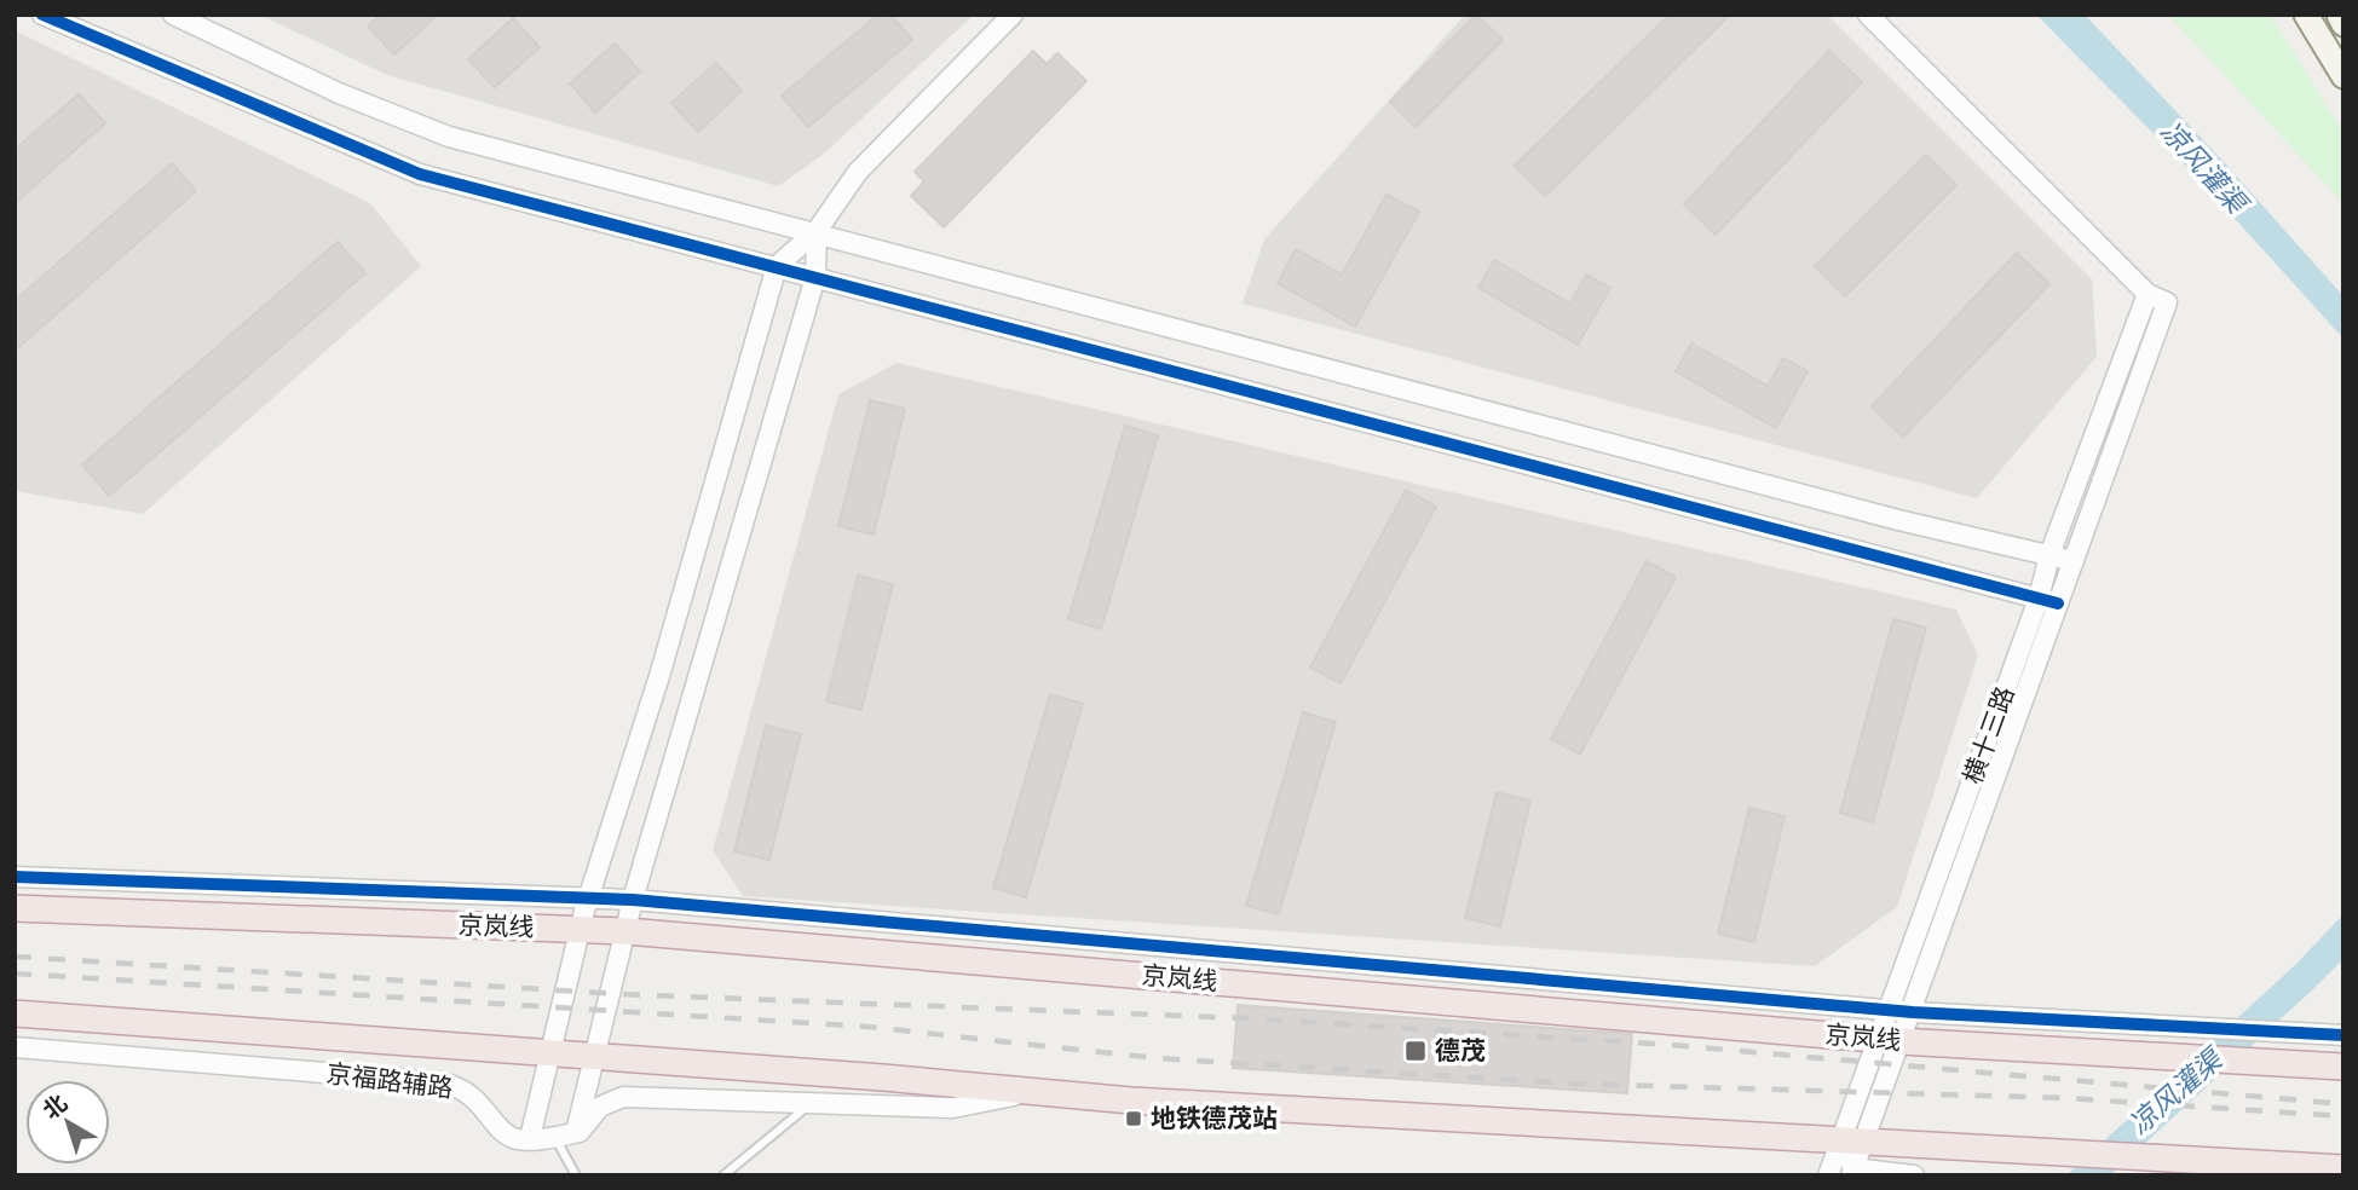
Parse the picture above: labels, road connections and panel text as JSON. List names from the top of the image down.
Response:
{
  "streets": {
    "highway": ["京岚线"],
    "street": ["横十三路", "京福路辅路"]
  },
  "crossings": [
    ["横十三路", "京岚线"]
  ],
  "water": ["凉风灌渠"],
  "places": {
    "transit": ["德茂", "地铁德茂站"]
  },
  "north": "top left"
}
